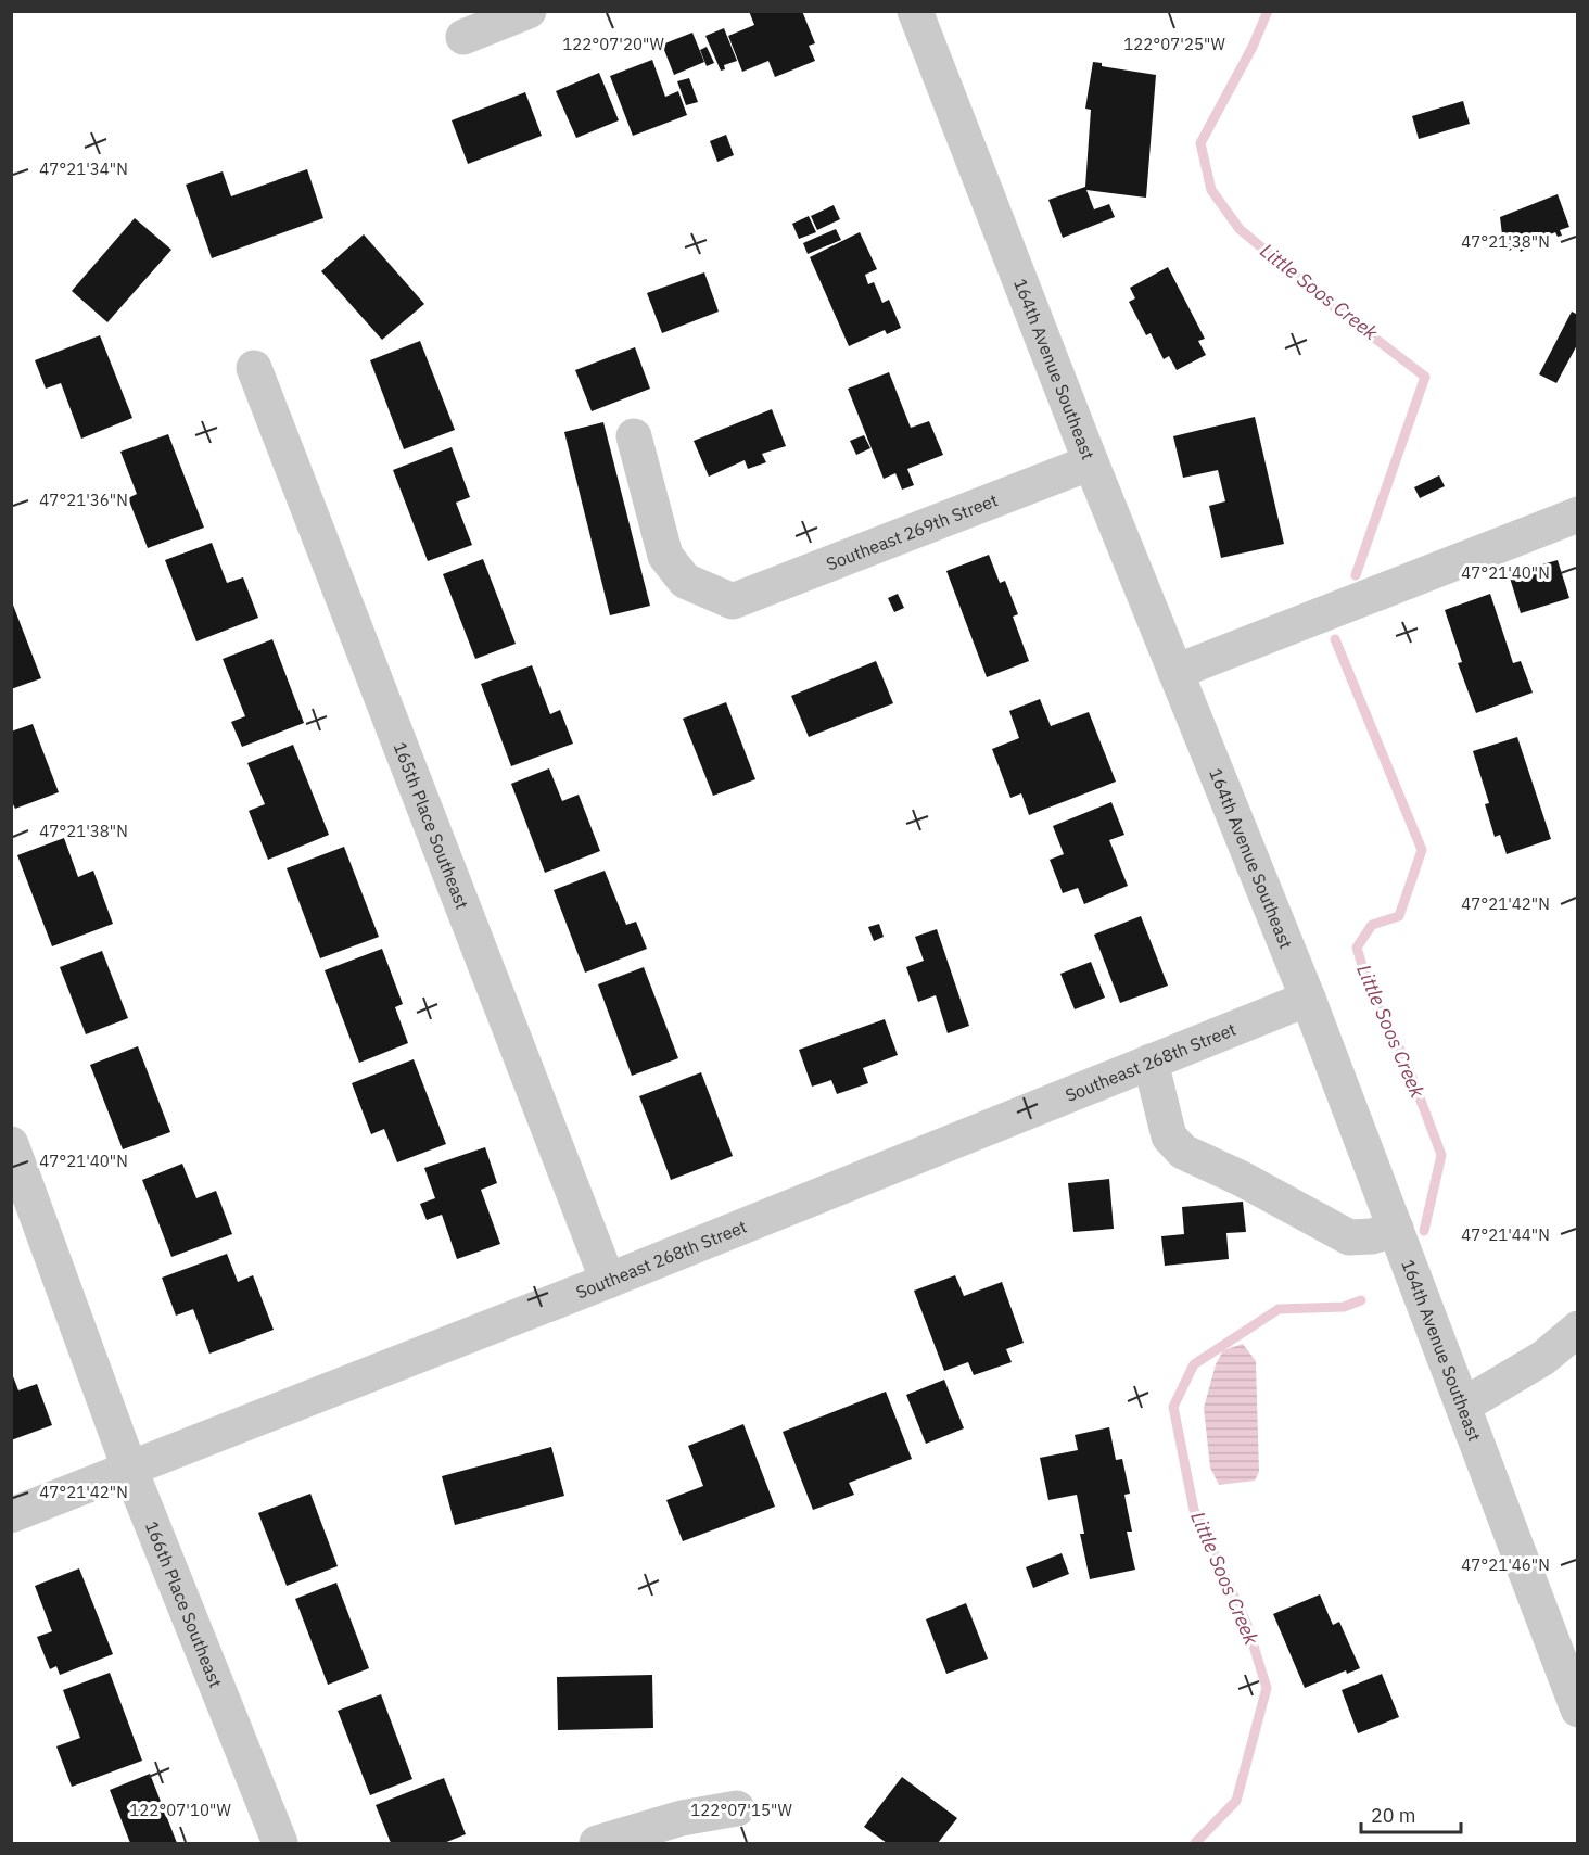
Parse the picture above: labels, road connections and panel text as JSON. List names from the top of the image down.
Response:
{
  "streets": {
    "street": [
      "164th Avenue Southeast",
      "Southeast 269th Street",
      "165th Place Southeast",
      "Southeast 268th Street",
      "166th Place Southeast"
    ]
  },
  "crossings": [
    ["164th Avenue Southeast", "Southeast 269th Street"],
    ["164th Avenue Southeast", "Southeast 268th Street"],
    ["165th Place Southeast", "Southeast 268th Street"],
    ["Southeast 268th Street", "166th Place Southeast"]
  ],
  "water": ["Little Soos Creek"],
  "scale_bar": "20 m",
  "coordinates": [
    "122°07'20\"W",
    "122°07'25\"W",
    "47°21'34\"N",
    "47°21'38\"N",
    "47°21'36\"N",
    "47°21'40\"N",
    "47°21'42\"N",
    "47°21'44\"N",
    "47°21'46\"N",
    "122°07'10\"W",
    "122°07'15\"W"
  ]
}
